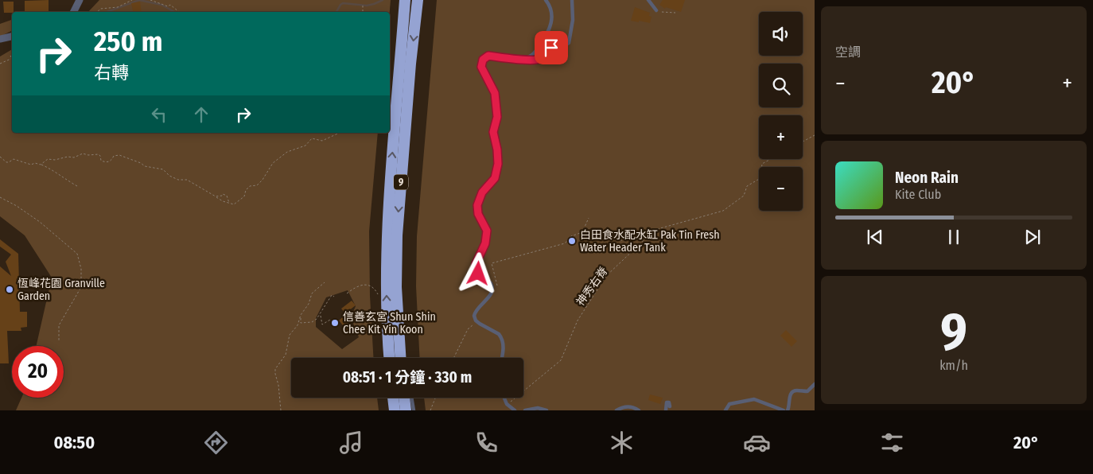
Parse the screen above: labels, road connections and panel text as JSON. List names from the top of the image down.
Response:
{
  "streets": {
    "highway": ["9"],
    "path": ["神秀右脊"]
  },
  "places": ["白田食水配水缸 Pak Tin Fresh Water Header Tank", "恆峰花園 Granville Garden", "信善玄宮 Shun Shin Chee Kit Yin Koon"],
  "page": {
    "tile": [
      "空調",
      ["9", "km/h"]
    ],
    "map_buttons": ["+", "−"],
    "turn": ["250 m", "右轉"],
    "heat": ["−", "20°", "+"],
    "song": ["Neon Rain", "Kite Club"],
    "limit": "20",
    "trip": "08:51 · 1 分鐘 · 330 m",
    "tabs": ["08:50", "20°"]
  }
}
